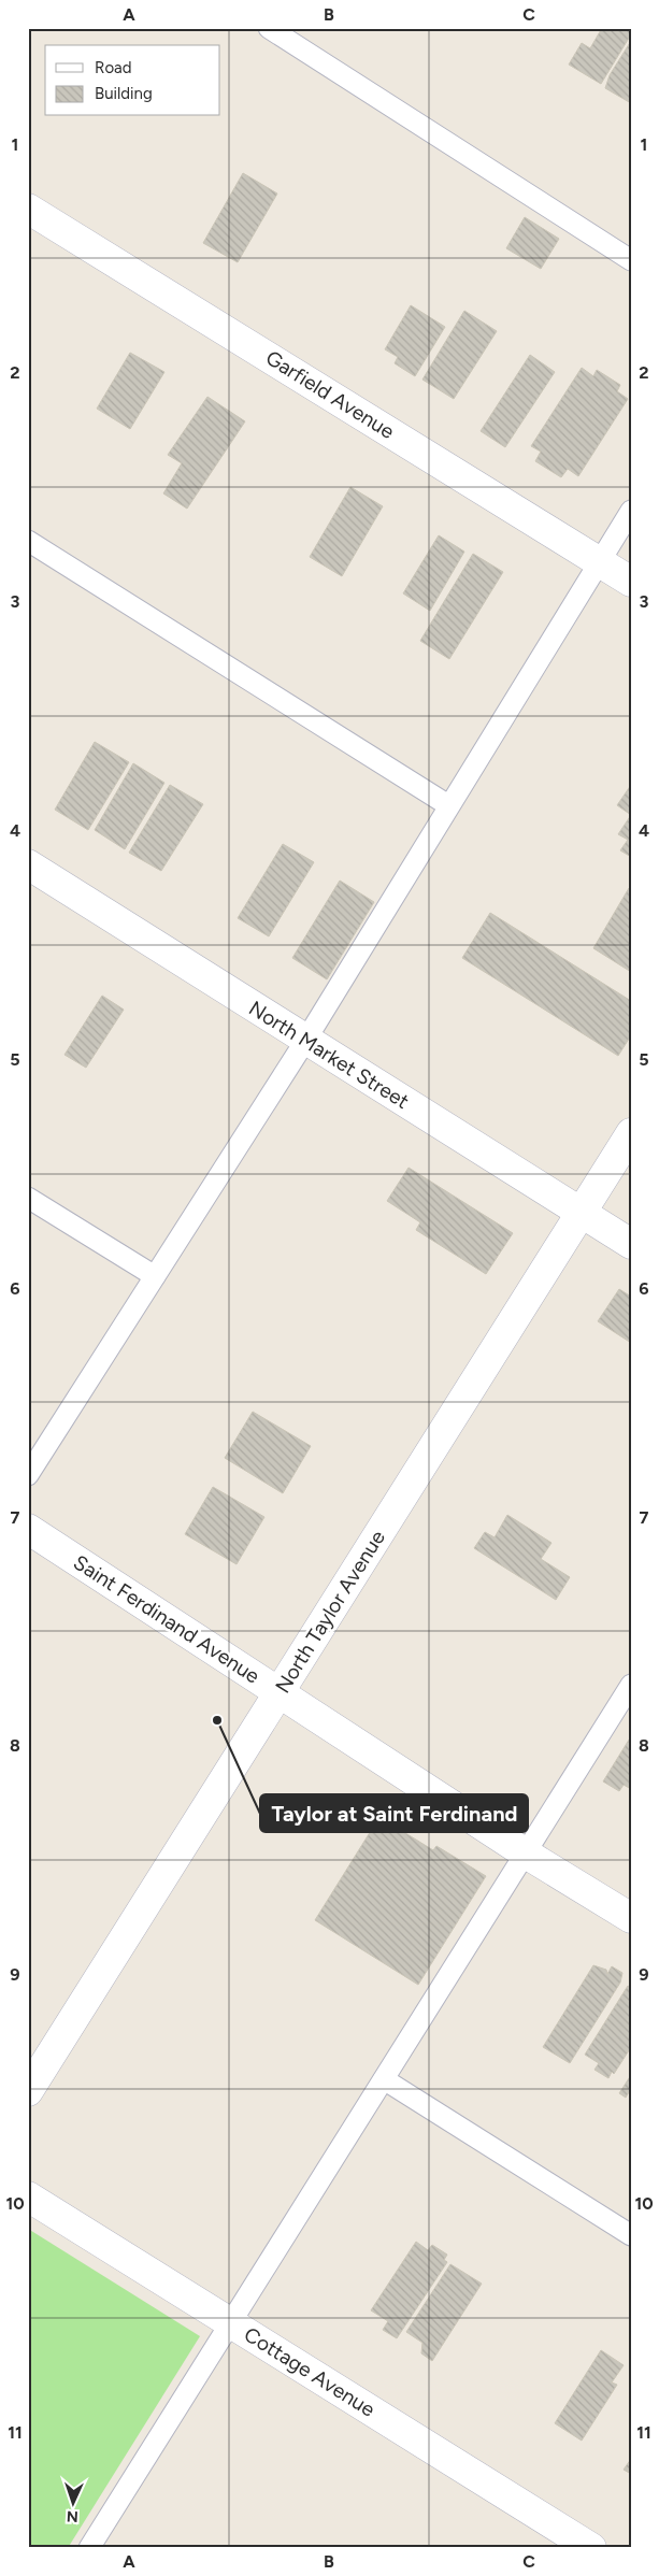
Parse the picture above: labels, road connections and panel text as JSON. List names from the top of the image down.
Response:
{
  "streets": {
    "street": [
      "Garfield Avenue",
      "North Market Street",
      "North Taylor Avenue",
      "Saint Ferdinand Avenue",
      "Cottage Avenue"
    ]
  },
  "crossings": [
    ["North Market Street", "North Taylor Avenue"],
    ["North Taylor Avenue", "Saint Ferdinand Avenue"]
  ],
  "places": ["Taylor at Saint Ferdinand"],
  "legend": ["Road", "Building"],
  "north": "bottom",
  "grid": {
    "columns": ["A", "B", "C"],
    "rows": [
      "1",
      "2",
      "3",
      "4",
      "5",
      "6",
      "7",
      "8",
      "9",
      "10",
      "11"
    ]
  }
}
